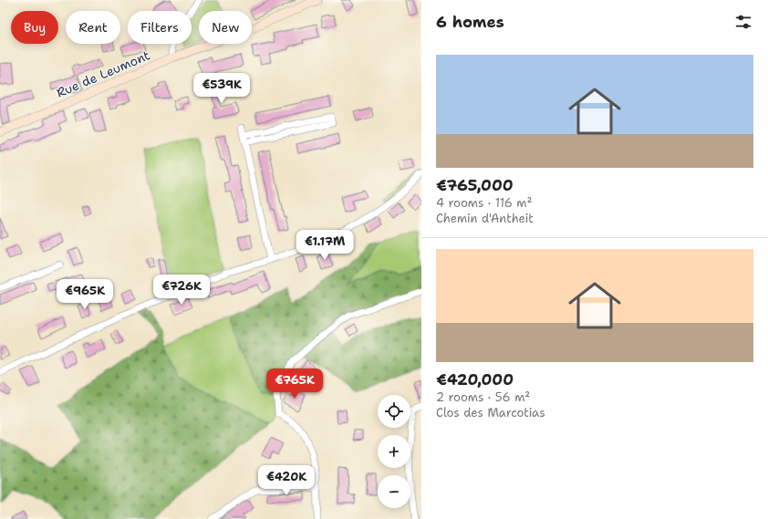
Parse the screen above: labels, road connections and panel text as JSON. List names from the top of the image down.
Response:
{
  "streets": {
    "street": ["Rue de Leumont"]
  },
  "page": {
    "heading": "6 homes",
    "chip": [
      "Buy",
      "Rent",
      "Filters",
      "New"
    ],
    "list": [
      {
        "name": "€765,000",
        "note": "4 rooms · 116 m² · Chemin d'Antheit"
      },
      {
        "name": "€420,000",
        "note": "2 rooms · 56 m² · Clos des Marcotias"
      }
    ],
    "price": [
      "€539K",
      "€1.17M",
      "€726K",
      "€965K",
      "€765K",
      "€420K"
    ],
    "map_buttons": ["+", "−"]
  }
}
